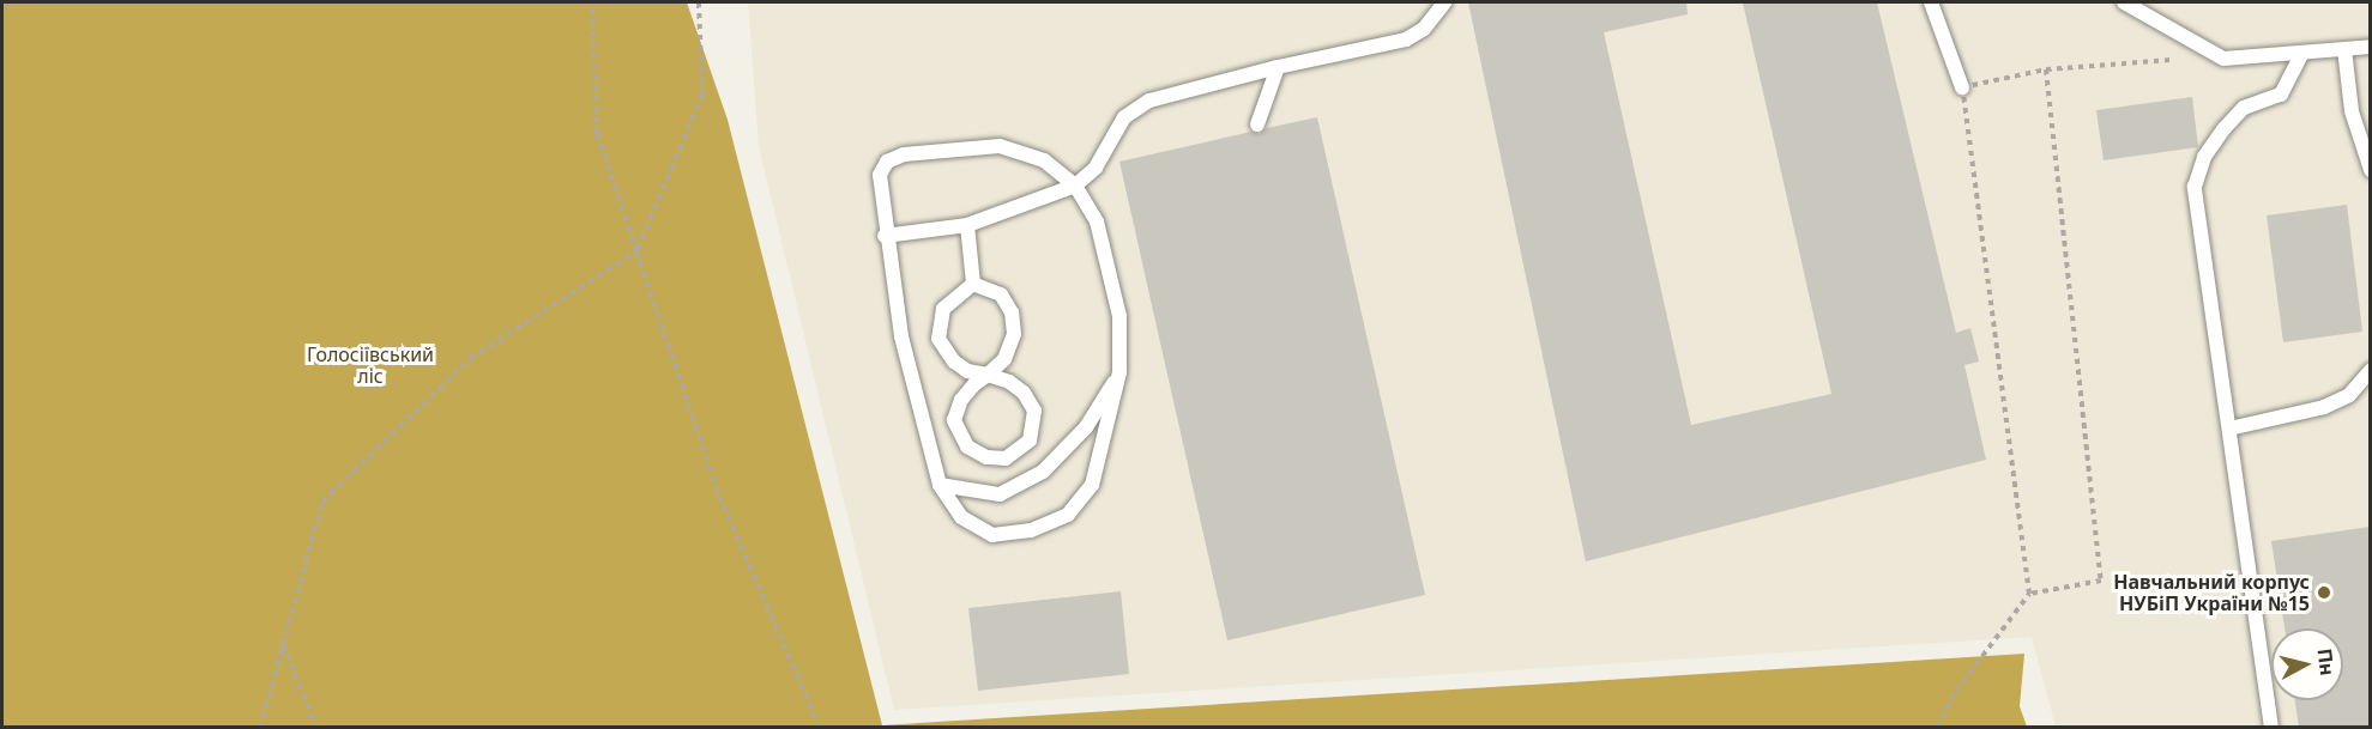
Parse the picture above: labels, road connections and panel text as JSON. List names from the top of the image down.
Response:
{
  "parks": ["Голосіївський ліс"],
  "places": ["Навчальний корпус НУБіП України №15"],
  "north": "right"
}
